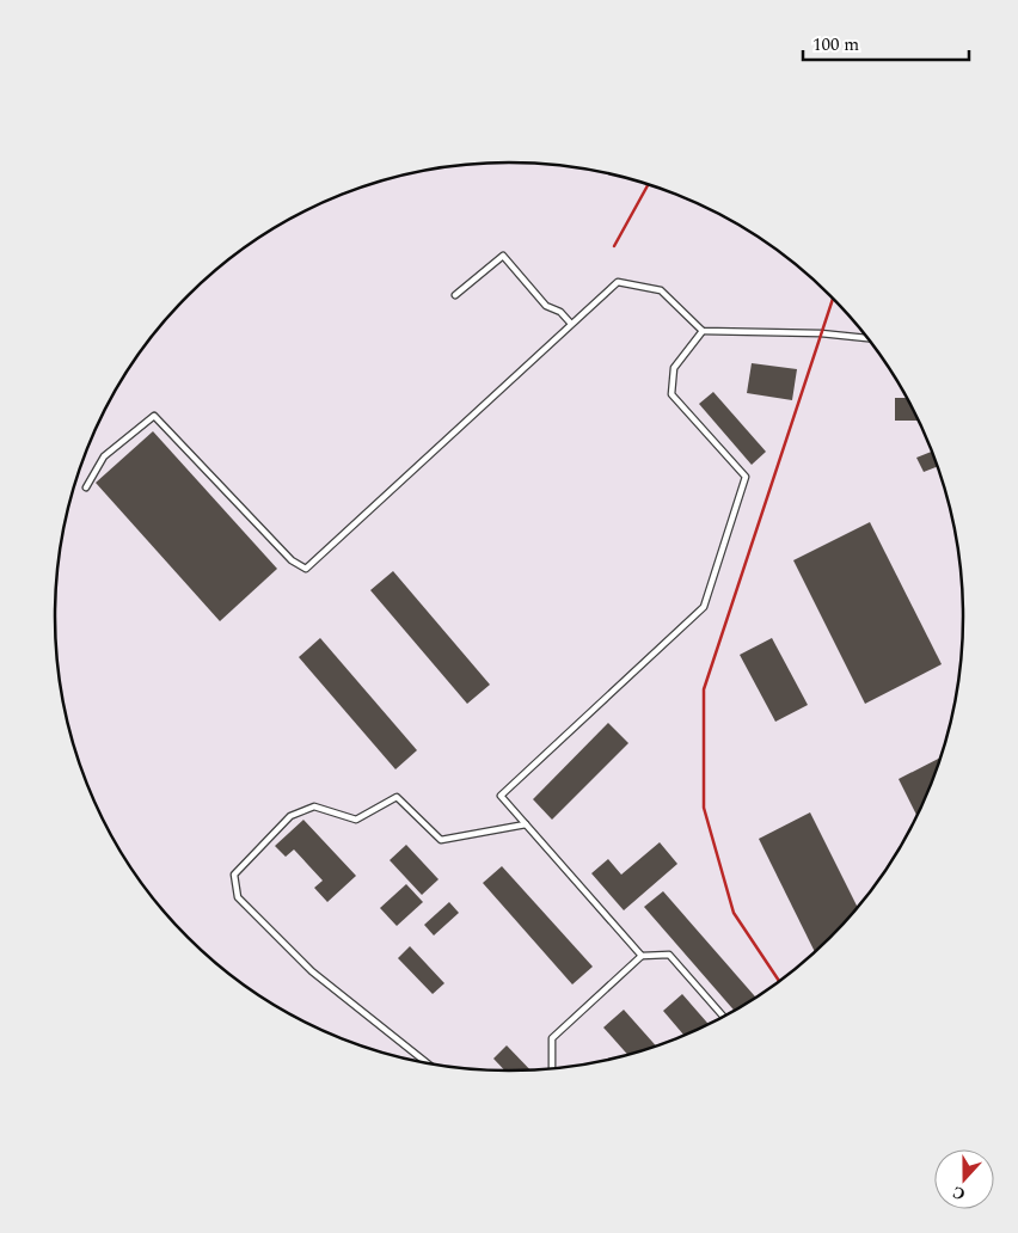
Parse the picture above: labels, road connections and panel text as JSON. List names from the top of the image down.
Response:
{
  "scale_bar": "100 m",
  "north": "bottom"
}
